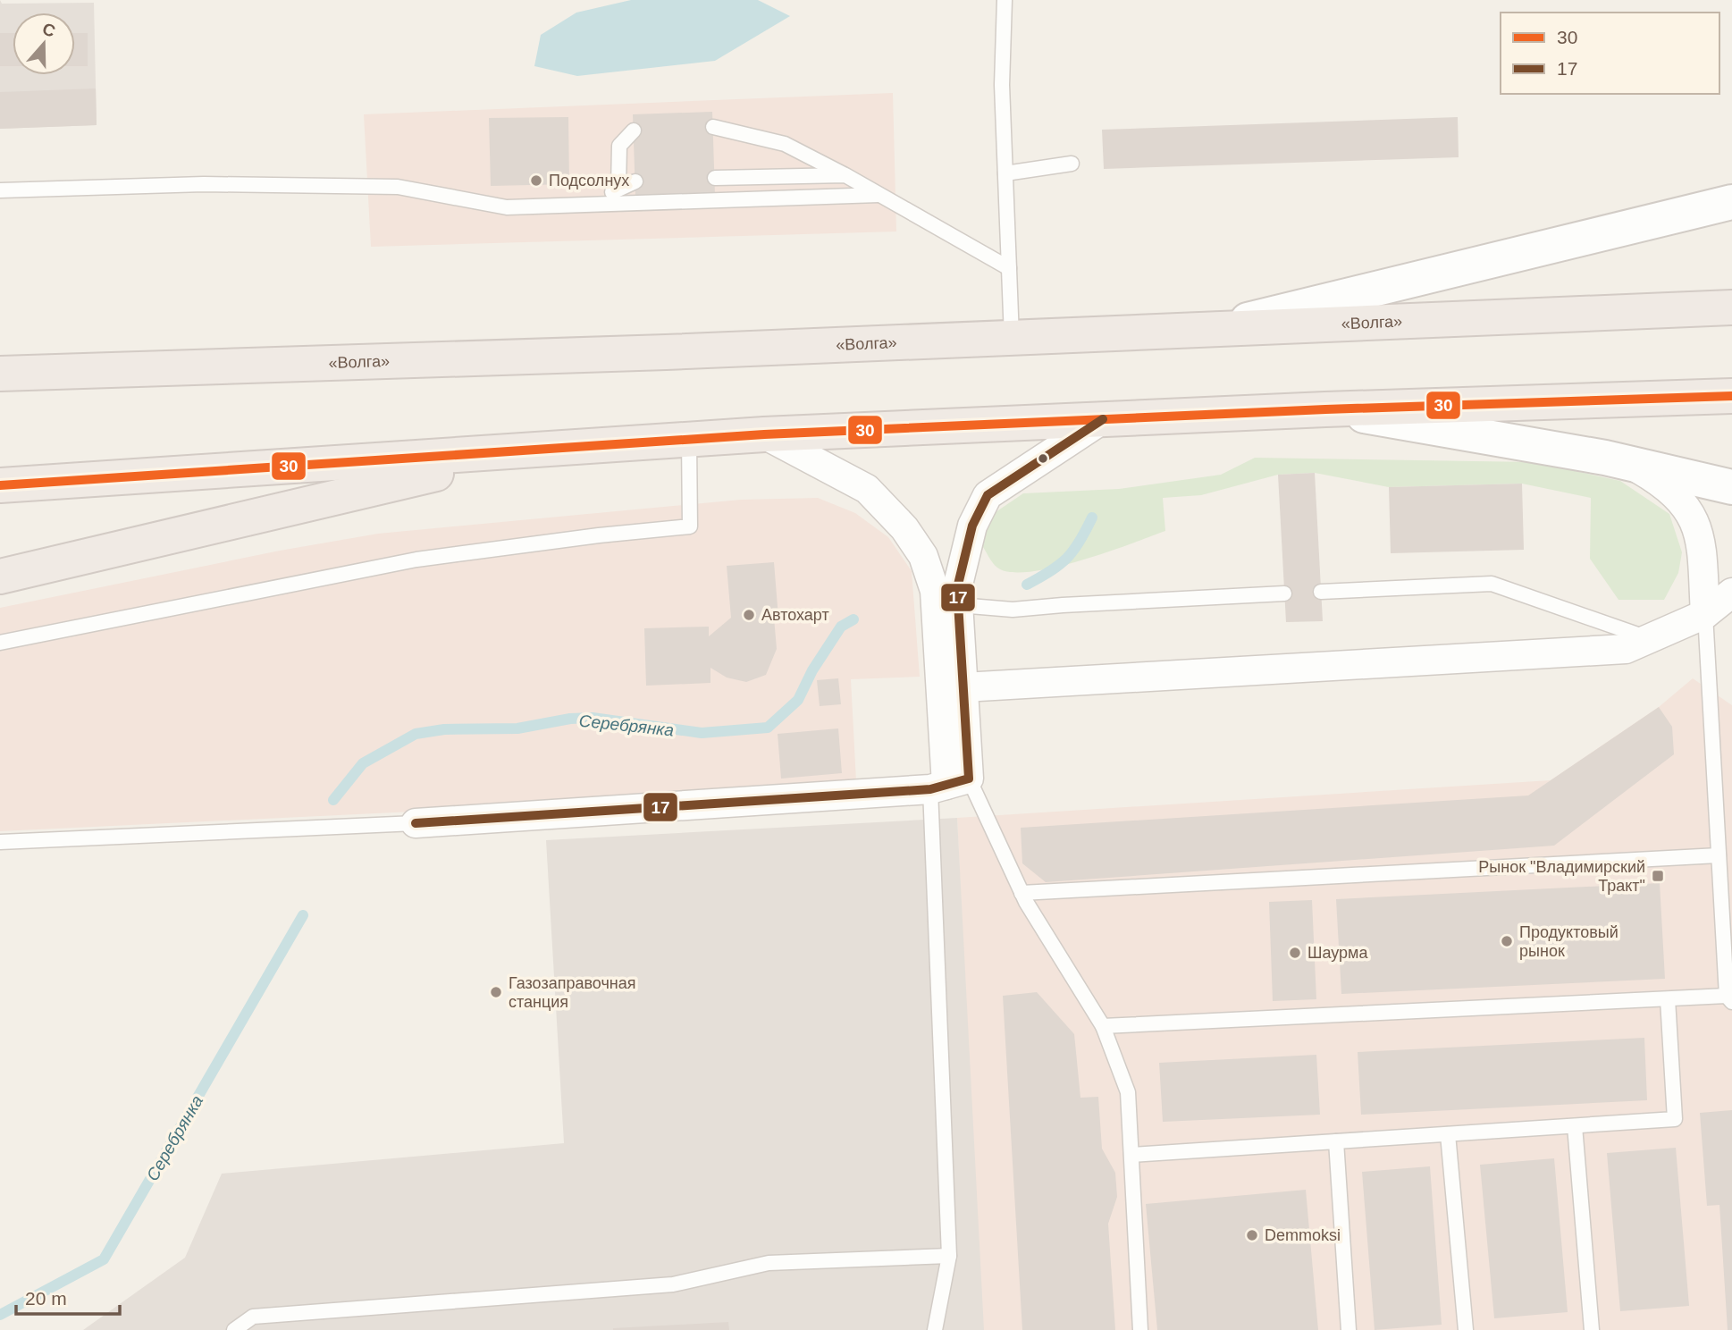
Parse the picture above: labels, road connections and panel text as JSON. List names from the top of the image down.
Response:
{
  "streets": {
    "highway": ["«Волга»"]
  },
  "water": ["Серебрянка"],
  "places": {
    "other": [
      "Подсолнух",
      "Автохарт",
      "Продуктовый рынок",
      "Шаурма",
      "Газозаправочная станция",
      "Demmoksi"
    ],
    "transit": ["Рынок \"Владимирский Тракт\""]
  },
  "lines": ["transit line 30", "transit line 17"],
  "legend": ["30", "17"],
  "scale_bar": "20 m",
  "north": "top"
}
